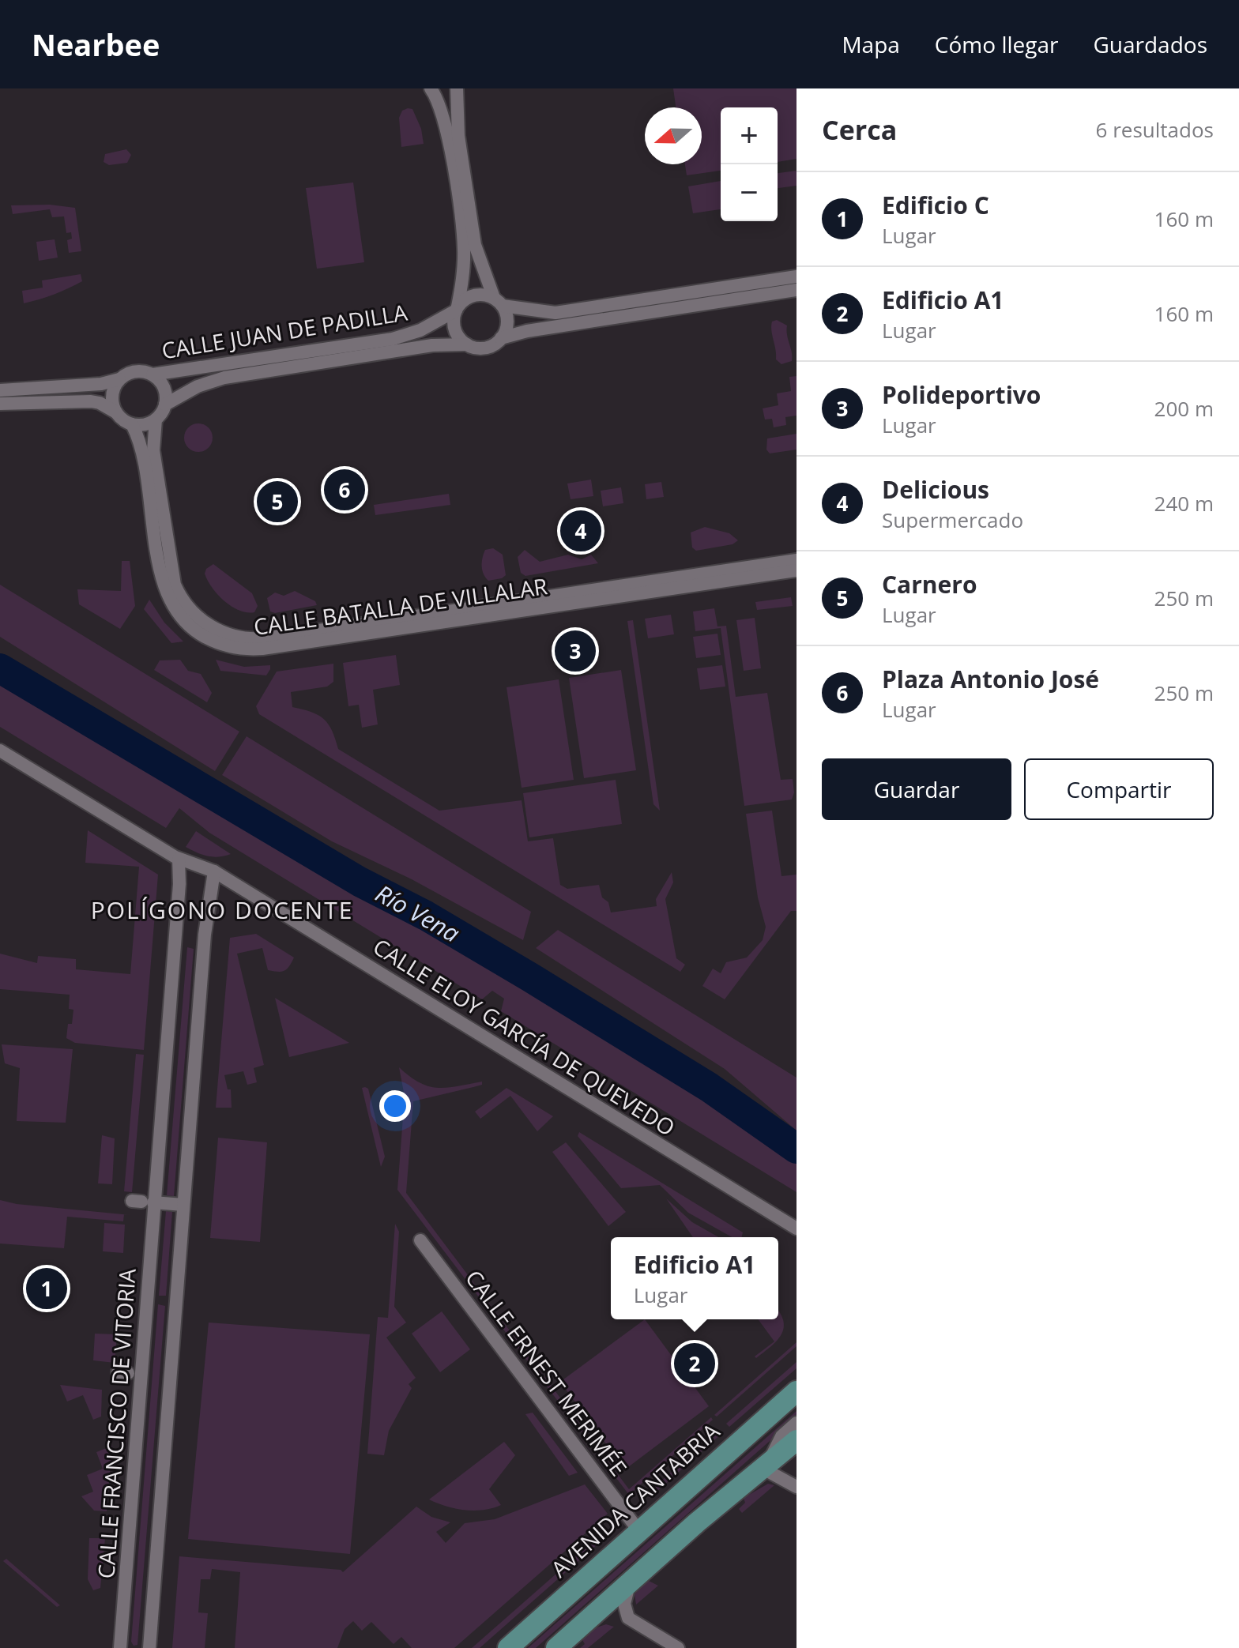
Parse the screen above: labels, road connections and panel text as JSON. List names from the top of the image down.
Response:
{
  "streets": {
    "main road": ["AVENIDA CANTABRIA"],
    "street": [
      "CALLE JUAN DE PADILLA",
      "CALLE BATALLA DE VILLALAR",
      "CALLE ELOY GARCÍA DE QUEVEDO",
      "CALLE ERNEST MERIMÉE",
      "CALLE FRANCISCO DE VITORIA"
    ]
  },
  "crossings": [
    ["CALLE JUAN DE PADILLA", "CALLE BATALLA DE VILLALAR"],
    ["CALLE ELOY GARCÍA DE QUEVEDO", "CALLE FRANCISCO DE VITORIA"],
    ["CALLE ERNEST MERIMÉE", "AVENIDA CANTABRIA"]
  ],
  "districts": ["POLÍGONO DOCENTE"],
  "water": ["Río Vena"],
  "north": "left",
  "page": {
    "header": "Nearbee",
    "nav": ["Mapa", "Cómo llegar", "Guardados"],
    "heading": ["Cerca", "6 resultados"],
    "map_buttons": ["+", "−"],
    "list": [
      {
        "mark": "1",
        "name": "Edificio C",
        "note": "Lugar",
        "value": "160 m"
      },
      {
        "mark": "2",
        "name": "Edificio A1",
        "note": "Lugar",
        "value": "160 m"
      },
      {
        "mark": "3",
        "name": "Polideportivo",
        "note": "Lugar",
        "value": "200 m"
      },
      {
        "mark": "4",
        "name": "Delicious",
        "note": "Supermercado",
        "value": "240 m"
      },
      {
        "mark": "5",
        "name": "Carnero",
        "note": "Lugar",
        "value": "250 m"
      },
      {
        "mark": "6",
        "name": "Plaza Antonio José",
        "note": "Lugar",
        "value": "250 m"
      }
    ],
    "pins": [
      "6",
      "5",
      "4",
      "3",
      "1",
      "2"
    ],
    "buttons": ["Guardar", "Compartir"],
    "popup": ["Edificio A1", "Lugar"]
  }
}
